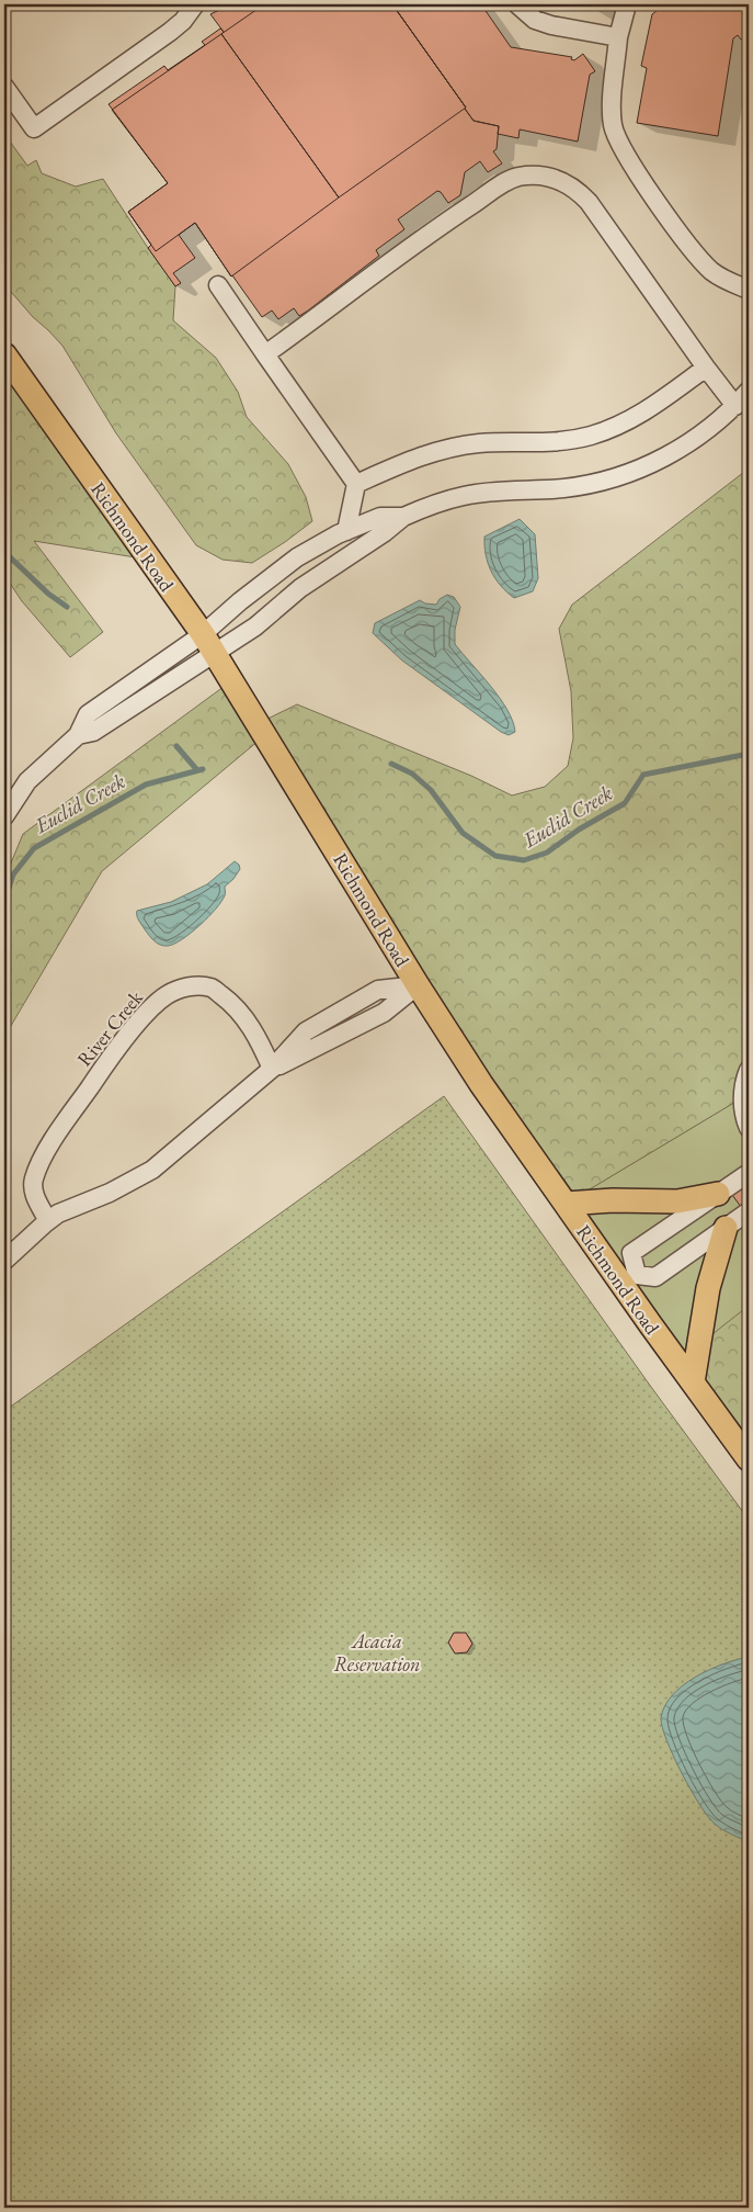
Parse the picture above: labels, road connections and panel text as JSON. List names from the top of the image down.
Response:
{
  "streets": {
    "main road": ["Richmond Road"],
    "street": ["River Creek"]
  },
  "water": ["Euclid Creek"],
  "parks": ["Acacia Reservation"]
}
